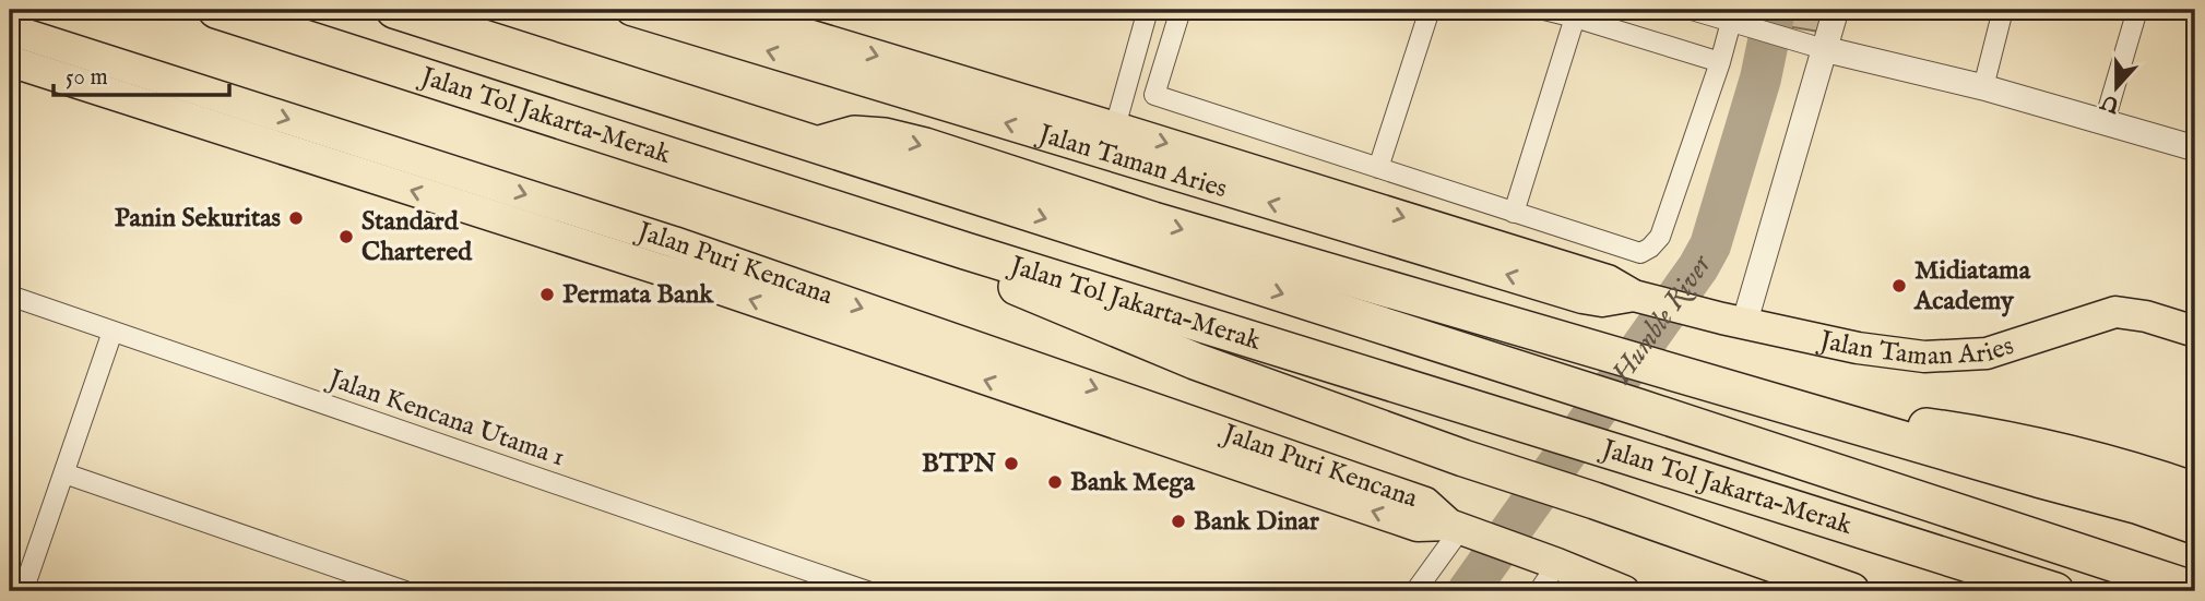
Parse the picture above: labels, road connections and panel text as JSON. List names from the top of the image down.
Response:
{
  "streets": {
    "highway": ["Jalan Tol Jakarta–Merak"],
    "main road": ["Jalan Taman Aries", "Jalan Puri Kencana"],
    "street": ["Jalan Kencana Utama 1"]
  },
  "water": ["Humble River"],
  "places": [
    "Panin Sekuritas",
    "Standard Chartered",
    "Midiatama Academy",
    "Permata Bank",
    "BTPN",
    "Bank Mega",
    "Bank Dinar"
  ],
  "scale_bar": "50 m",
  "north": "bottom"
}
